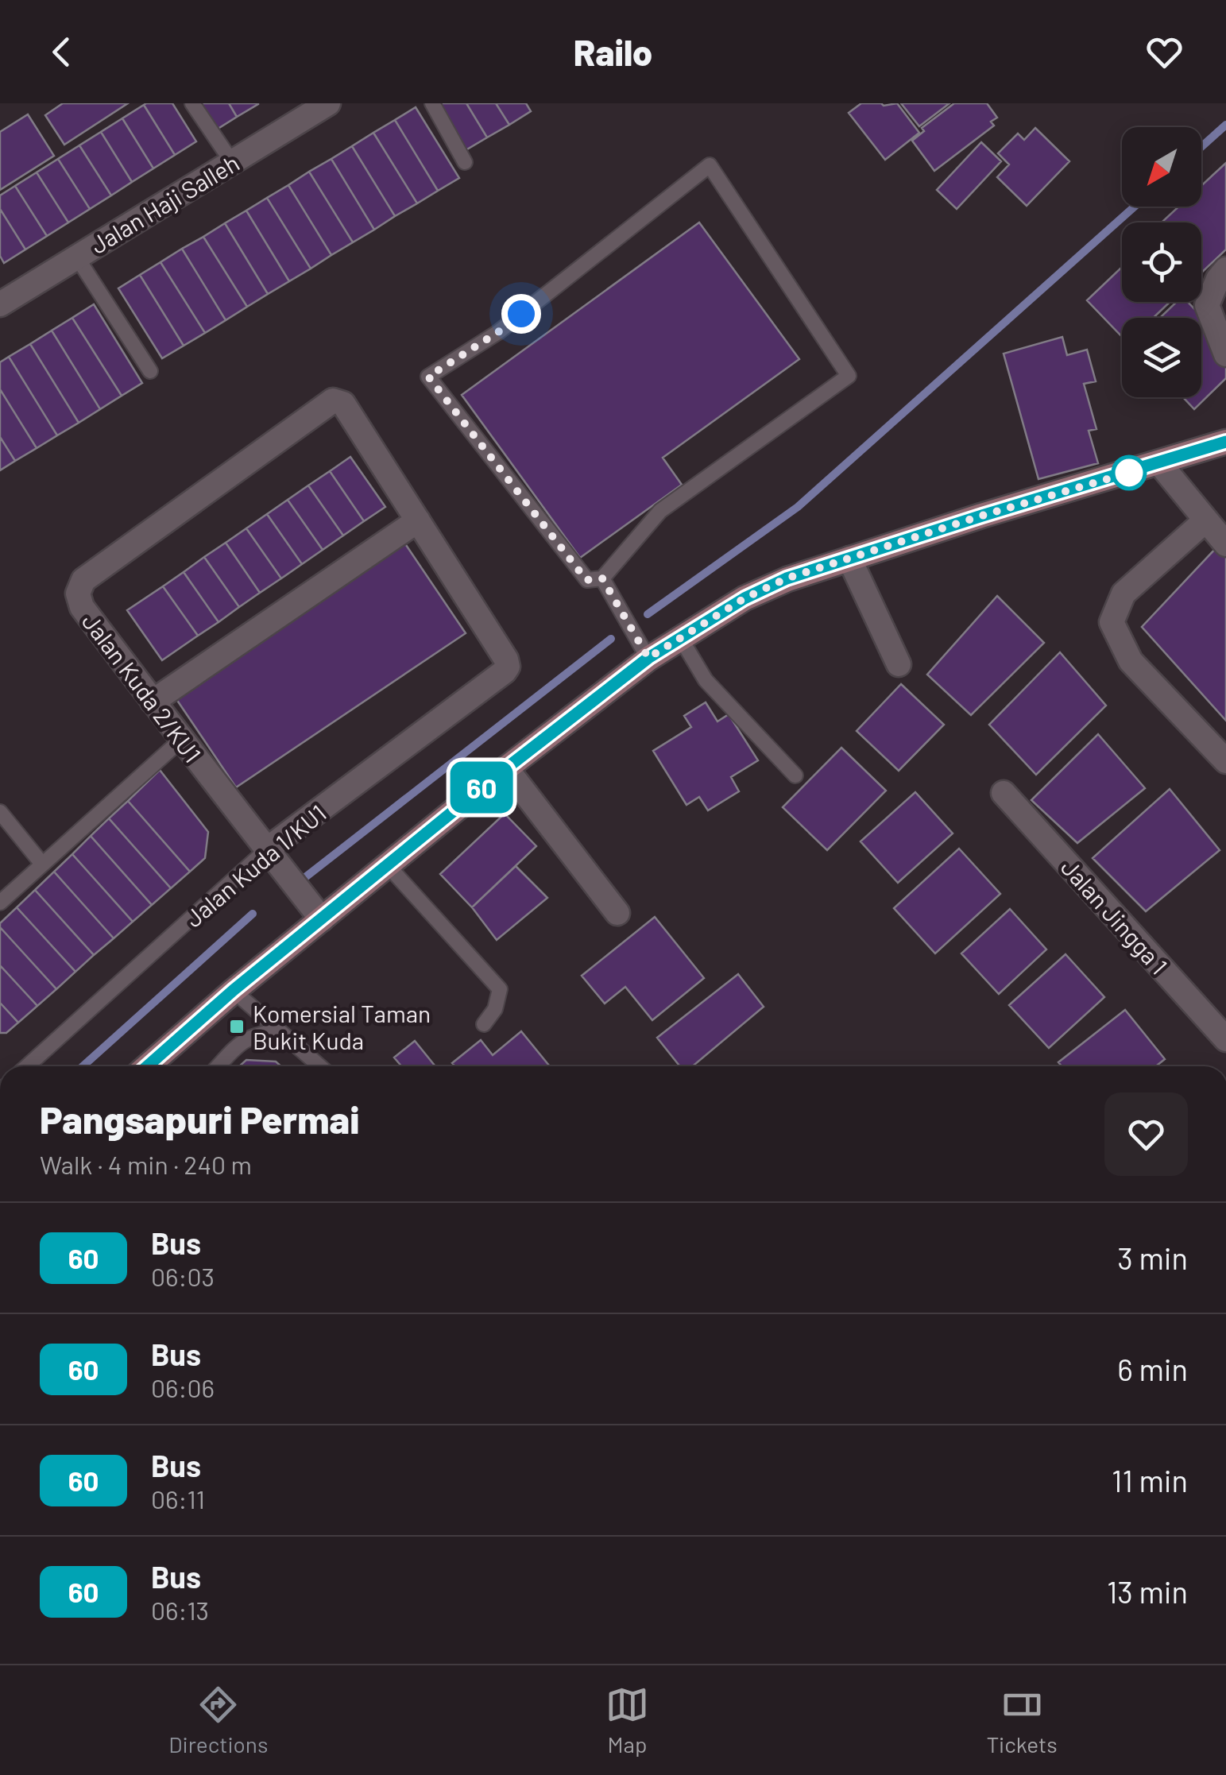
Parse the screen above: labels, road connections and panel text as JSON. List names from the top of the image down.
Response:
{
  "streets": {
    "street": [
      "Jalan Haji Salleh",
      "Jalan Kuda 2/KU1",
      "Jalan Kuda 1/KU1",
      "Jalan Jingga 1"
    ]
  },
  "crossings": [
    ["Jalan Kuda 2/KU1", "Jalan Kuda 1/KU1"]
  ],
  "places": {
    "transit": ["Komersial Taman Bukit Kuda"]
  },
  "lines": ["bus line 60"],
  "north": "bottom left",
  "page": {
    "header": "Railo",
    "on_map": "60",
    "heading": ["Pangsapuri Permai", "Walk · 4 min · 240 m"],
    "list": [
      {
        "mark": "60",
        "name": "Bus",
        "note": "06:03",
        "value": "3 min"
      },
      {
        "mark": "60",
        "name": "Bus",
        "note": "06:06",
        "value": "6 min"
      },
      {
        "mark": "60",
        "name": "Bus",
        "note": "06:11",
        "value": "11 min"
      },
      {
        "mark": "60",
        "name": "Bus",
        "note": "06:13",
        "value": "13 min"
      }
    ],
    "tabs": ["Directions", "Map", "Tickets"]
  }
}
